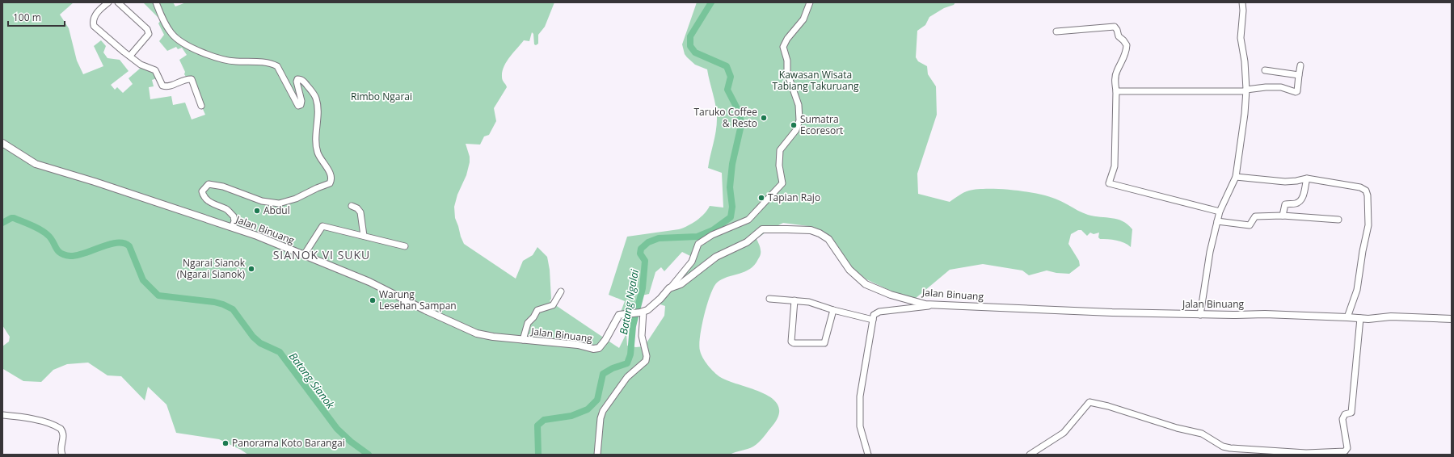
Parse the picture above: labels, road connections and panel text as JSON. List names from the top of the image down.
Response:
{
  "streets": {
    "main road": ["Jalan Binuang"]
  },
  "districts": ["SIANOK VI SUKU"],
  "water": ["Batang Ngalai", "Batang Sianok"],
  "parks": ["Kawasan Wisata Tabiang Takuruang", "Rimbo Ngarai"],
  "places": [
    "Taruko Coffee & Resto",
    "Sumatra Ecoresort",
    "Tapian Rajo",
    "Abdul",
    "Ngarai Sianok (Ngarai Sianok)",
    "Warung Lesehan Sampan",
    "Panorama Koto Barangai"
  ],
  "scale_bar": "100 m"
}
